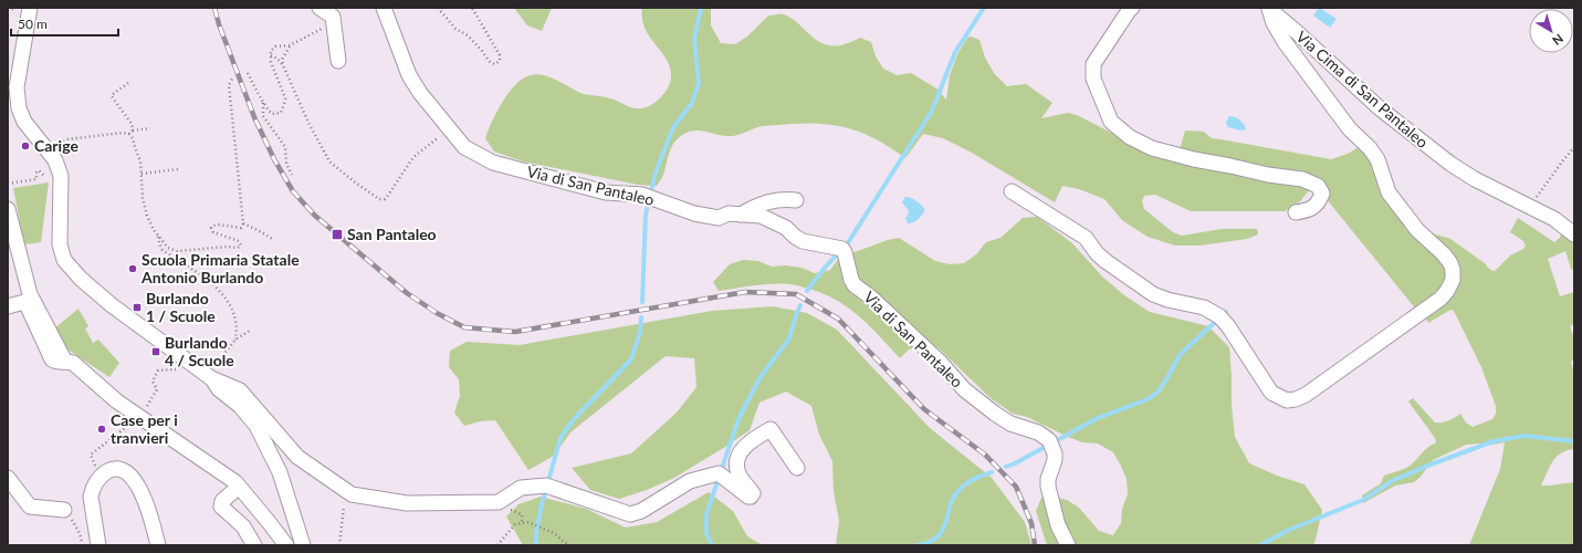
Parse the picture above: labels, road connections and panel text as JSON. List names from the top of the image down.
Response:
{
  "streets": {
    "street": ["Via Cima di San Pantaleo", "Via di San Pantaleo"]
  },
  "places": {
    "other": ["Carige", "Scuola Primaria Statale Antonio Burlando", "Case per i tranvieri"],
    "transit": ["San Pantaleo", "Burlando 1 / Scuole", "Burlando 4 / Scuole"]
  },
  "scale_bar": "50 m",
  "north": "bottom right"
}
